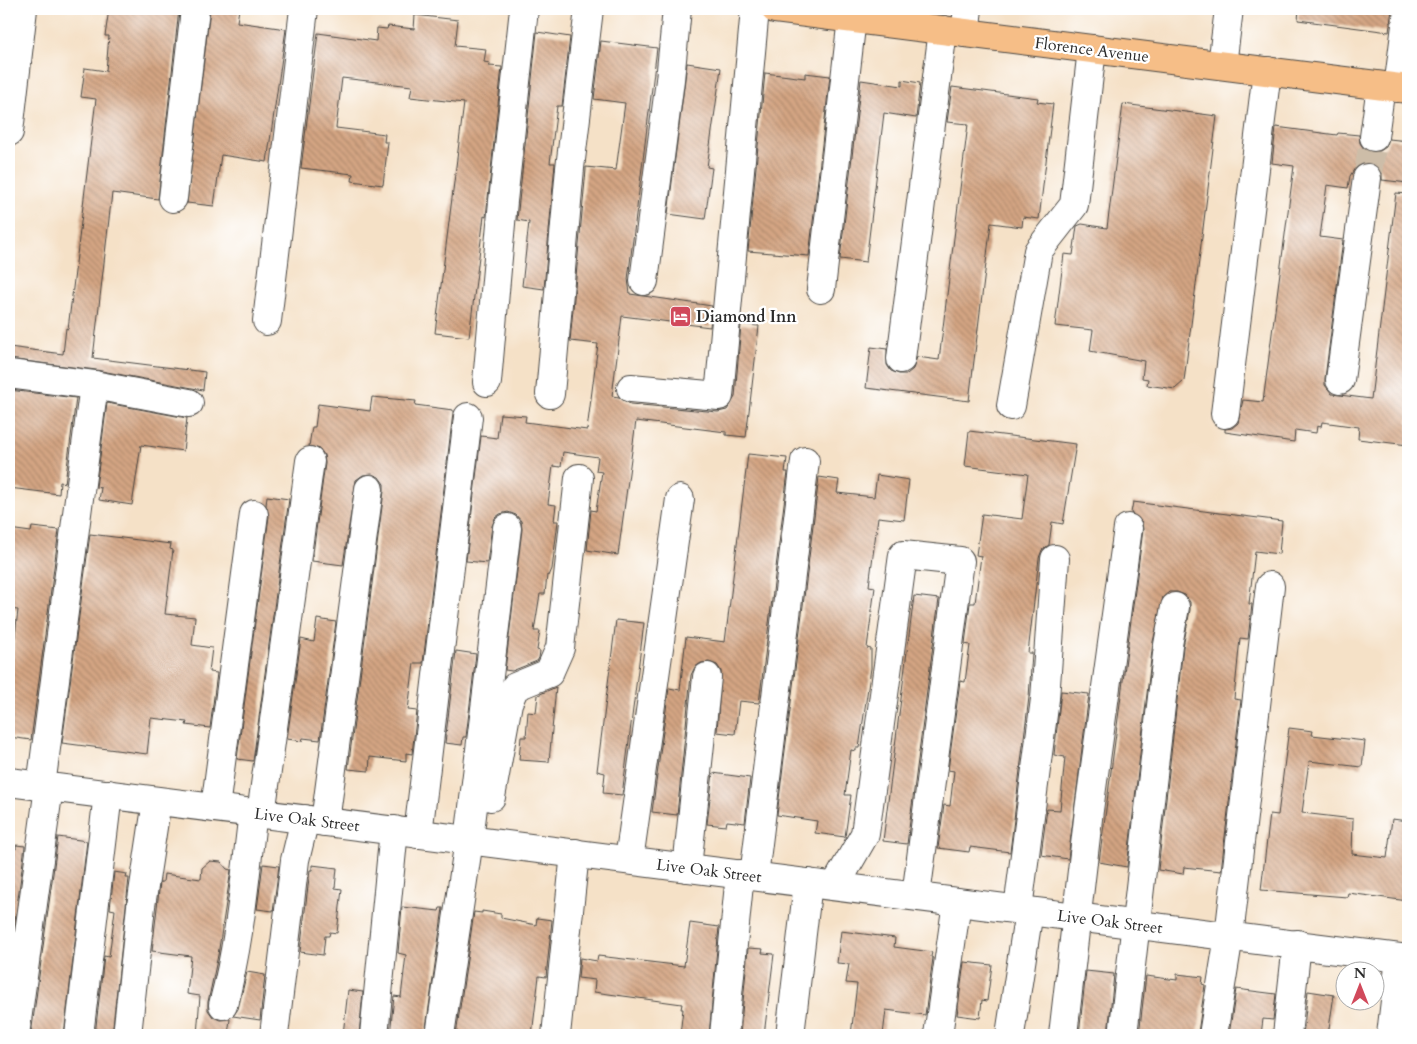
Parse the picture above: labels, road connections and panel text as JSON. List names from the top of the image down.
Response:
{
  "streets": {
    "main road": ["Florence Avenue"],
    "street": ["Live Oak Street"]
  },
  "places": {
    "hotel": ["Diamond Inn"]
  },
  "north": "top"
}
